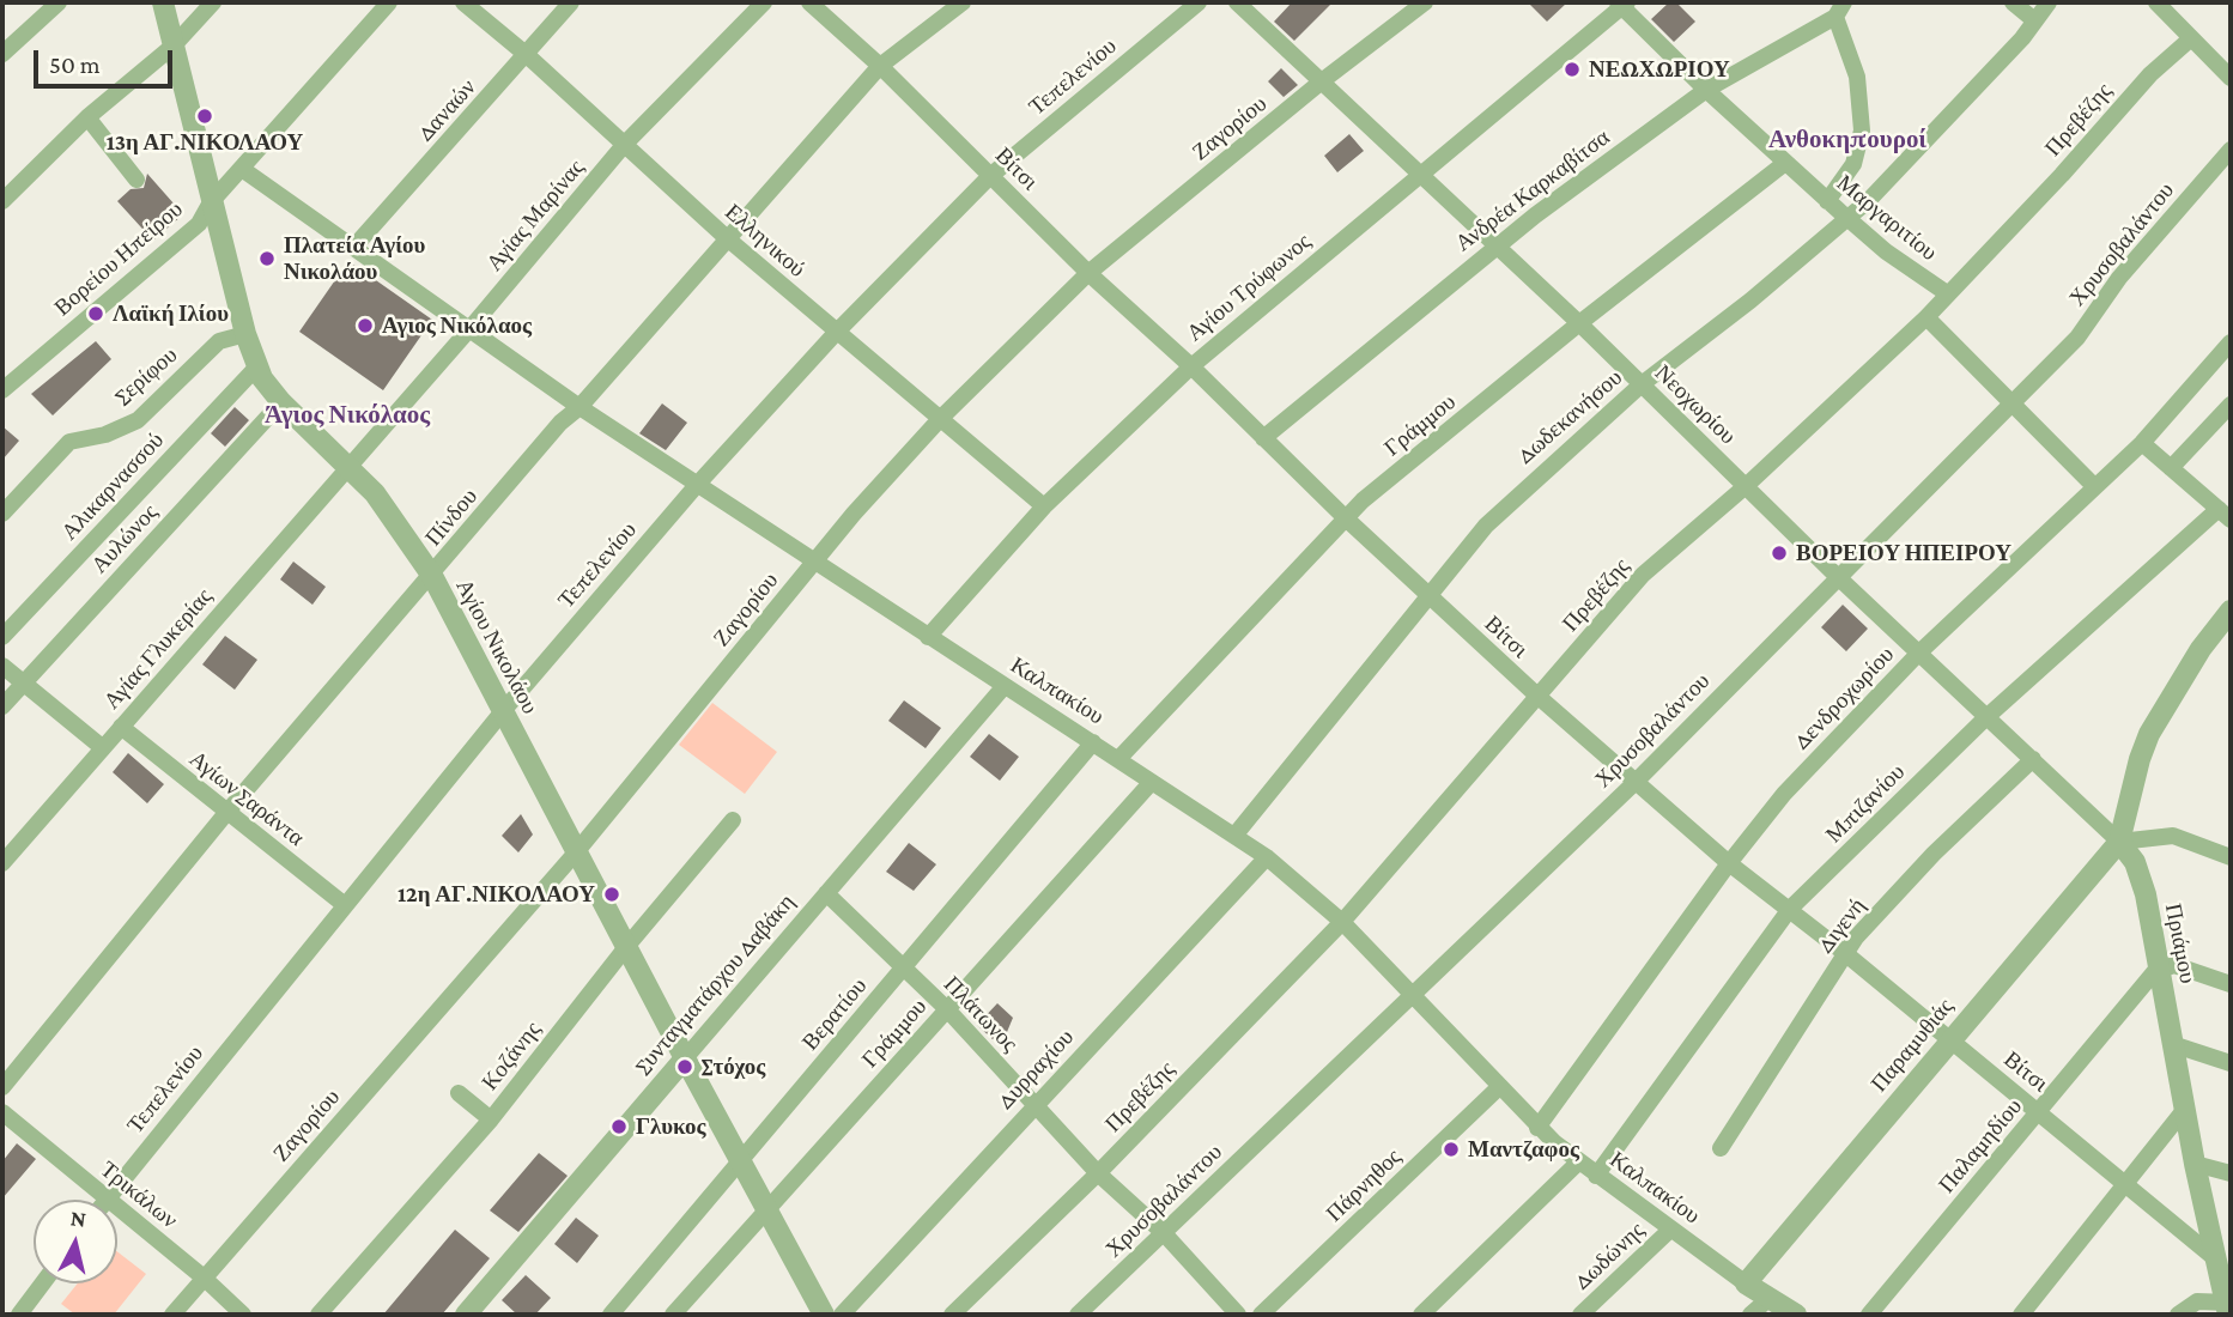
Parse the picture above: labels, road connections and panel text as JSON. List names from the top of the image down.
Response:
{
  "streets": {
    "street": [
      "Τεπελενίου",
      "Δαναών",
      "Πρεβέζης",
      "Ζαγορίου",
      "Βίτσι",
      "Ανδρέα Καρκαβίτσα",
      "Αγίας Μαρίνας",
      "Μαργαριτίου",
      "Ελληνικού",
      "Χρυσοβαλάντου",
      "Βορείου Ηπείρου",
      "Αγίου Τρύφωνος",
      "Σερίφου",
      "Νεοχωρίου",
      "Δωδεκανήσου",
      "Γράμμου",
      "Αλικαρνασσού",
      "Πίνδου",
      "Αυλώνος",
      "Αγίου Νικολάου",
      "Αγίας Γλυκερίας",
      "Καλπακίου",
      "Δενδροχωρίου",
      "Αγίων Σαράντα",
      "Μπιζανίου",
      "Διγενή",
      "Πριάμου",
      "Συνταγματάρχου Δαβάκη",
      "Βερατίου",
      "Πλάτωνος",
      "Παραμυθιάς",
      "Κοζάνης",
      "Δυρραχίου",
      "Παλαμηδίου",
      "Πάρνηθος",
      "Τρικάλων",
      "Δωδώνης"
    ]
  },
  "crossings": [
    ["Τεπελενίου", "Βίτσι"],
    ["Τεπελενίου", "Ελληνικού"],
    ["Τεπελενίου", "Αγίου Νικολάου"],
    ["Τεπελενίου", "Καλπακίου"],
    ["Τεπελενίου", "Αγίων Σαράντα"],
    ["Τεπελενίου", "Τρικάλων"],
    ["Δαναών", "Ελληνικού"],
    ["Δαναών", "Καλπακίου"],
    ["Πρεβέζης", "Βίτσι"],
    ["Πρεβέζης", "Μαργαριτίου"],
    ["Πρεβέζης", "Νεοχωρίου"],
    ["Πρεβέζης", "Καλπακίου"],
    ["Πρεβέζης", "Πλάτωνος"],
    ["Ζαγορίου", "Βίτσι"],
    ["Ζαγορίου", "Ελληνικού"],
    ["Ζαγορίου", "Νεοχωρίου"],
    ["Ζαγορίου", "Αγίου Νικολάου"],
    ["Ζαγορίου", "Καλπακίου"],
    ["Ζαγορίου", "Τρικάλων"],
    ["Βίτσι", "Ανδρέα Καρκαβίτσα"],
    ["Βίτσι", "Χρυσοβαλάντου"],
    ["Βίτσι", "Αγίου Τρύφωνος"],
    ["Βίτσι", "Δωδεκανήσου"],
    ["Βίτσι", "Γράμμου"],
    ["Βίτσι", "Πίνδου"],
    ["Βίτσι", "Δενδροχωρίου"],
    ["Βίτσι", "Μπιζανίου"],
    ["Βίτσι", "Διγενή"],
    ["Βίτσι", "Πριάμου"],
    ["Βίτσι", "Παραμυθιάς"],
    ["Βίτσι", "Παλαμηδίου"],
    ["Ανδρέα Καρκαβίτσα", "Μαργαριτίου"],
    ["Ανδρέα Καρκαβίτσα", "Νεοχωρίου"],
    ["Αγίας Μαρίνας", "Ελληνικού"],
    ["Αγίας Μαρίνας", "Αγίου Νικολάου"],
    ["Αγίας Μαρίνας", "Αγίας Γλυκερίας"],
    ["Αγίας Μαρίνας", "Καλπακίου"],
    ["Μαργαριτίου", "Αγίου Τρύφωνος"],
    ["Μαργαριτίου", "Δωδεκανήσου"],
    ["Μαργαριτίου", "Γράμμου"],
    ["Ελληνικού", "Αγίου Τρύφωνος"],
    ["Ελληνικού", "Πίνδου"],
    ["Χρυσοβαλάντου", "Νεοχωρίου"],
    ["Χρυσοβαλάντου", "Καλπακίου"],
    ["Χρυσοβαλάντου", "Πλάτωνος"],
    ["Βορείου Ηπείρου", "Αγίου Νικολάου"],
    ["Βορείου Ηπείρου", "Καλπακίου"],
    ["Αγίου Τρύφωνος", "Νεοχωρίου"],
    ["Αγίου Τρύφωνος", "Καλπακίου"],
    ["Σερίφου", "Αγίου Νικολάου"],
    ["Νεοχωρίου", "Δωδεκανήσου"],
    ["Νεοχωρίου", "Γράμμου"],
    ["Νεοχωρίου", "Δενδροχωρίου"],
    ["Νεοχωρίου", "Μπιζανίου"],
    ["Νεοχωρίου", "Διγενή"],
    ["Νεοχωρίου", "Πριάμου"],
    ["Νεοχωρίου", "Παραμυθιάς"],
    ["Δωδεκανήσου", "Καλπακίου"],
    ["Γράμμου", "Αγίου Νικολάου"],
    ["Γράμμου", "Καλπακίου"],
    ["Γράμμου", "Πλάτωνος"],
    ["Αλικαρνασσού", "Αγίου Νικολάου"],
    ["Πίνδου", "Αγίου Νικολάου"],
    ["Πίνδου", "Καλπακίου"],
    ["Πίνδου", "Αγίων Σαράντα"],
    ["Αυλώνος", "Αγίου Νικολάου"],
    ["Αγίου Νικολάου", "Αγίας Γλυκερίας"],
    ["Αγίου Νικολάου", "Συνταγματάρχου Δαβάκη"],
    ["Αγίου Νικολάου", "Βερατίου"],
    ["Αγίου Νικολάου", "Κοζάνης"],
    ["Αγίας Γλυκερίας", "Αγίων Σαράντα"],
    ["Καλπακίου", "Δενδροχωρίου"],
    ["Καλπακίου", "Μπιζανίου"],
    ["Καλπακίου", "Συνταγματάρχου Δαβάκη"],
    ["Καλπακίου", "Βερατίου"],
    ["Καλπακίου", "Παραμυθιάς"],
    ["Καλπακίου", "Δυρραχίου"],
    ["Καλπακίου", "Πάρνηθος"],
    ["Καλπακίου", "Δωδώνης"],
    ["Πριάμου", "Παραμυθιάς"],
    ["Πριάμου", "Παλαμηδίου"],
    ["Συνταγματάρχου Δαβάκη", "Πλάτωνος"],
    ["Βερατίου", "Πλάτωνος"],
    ["Πλάτωνος", "Δυρραχίου"]
  ],
  "districts": ["Ανθοκηπουροί", "Άγιος Νικόλαος"],
  "places": [
    "ΝΕΩΧΩΡΙΟΥ",
    "13η ΑΓ.ΝΙΚΟΛΑΟΥ",
    "Πλατεία Αγίου Νικολάου",
    "Λαϊκή Ιλίου",
    "Αγιος Νικόλαος",
    "ΒΟΡΕΙΟΥ ΗΠΕΙΡΟΥ",
    "12η ΑΓ.ΝΙΚΟΛΑΟΥ",
    "Στόχος",
    "Γλυκος",
    "Μαντζαφος"
  ],
  "scale_bar": "50 m",
  "north": "top"
}
